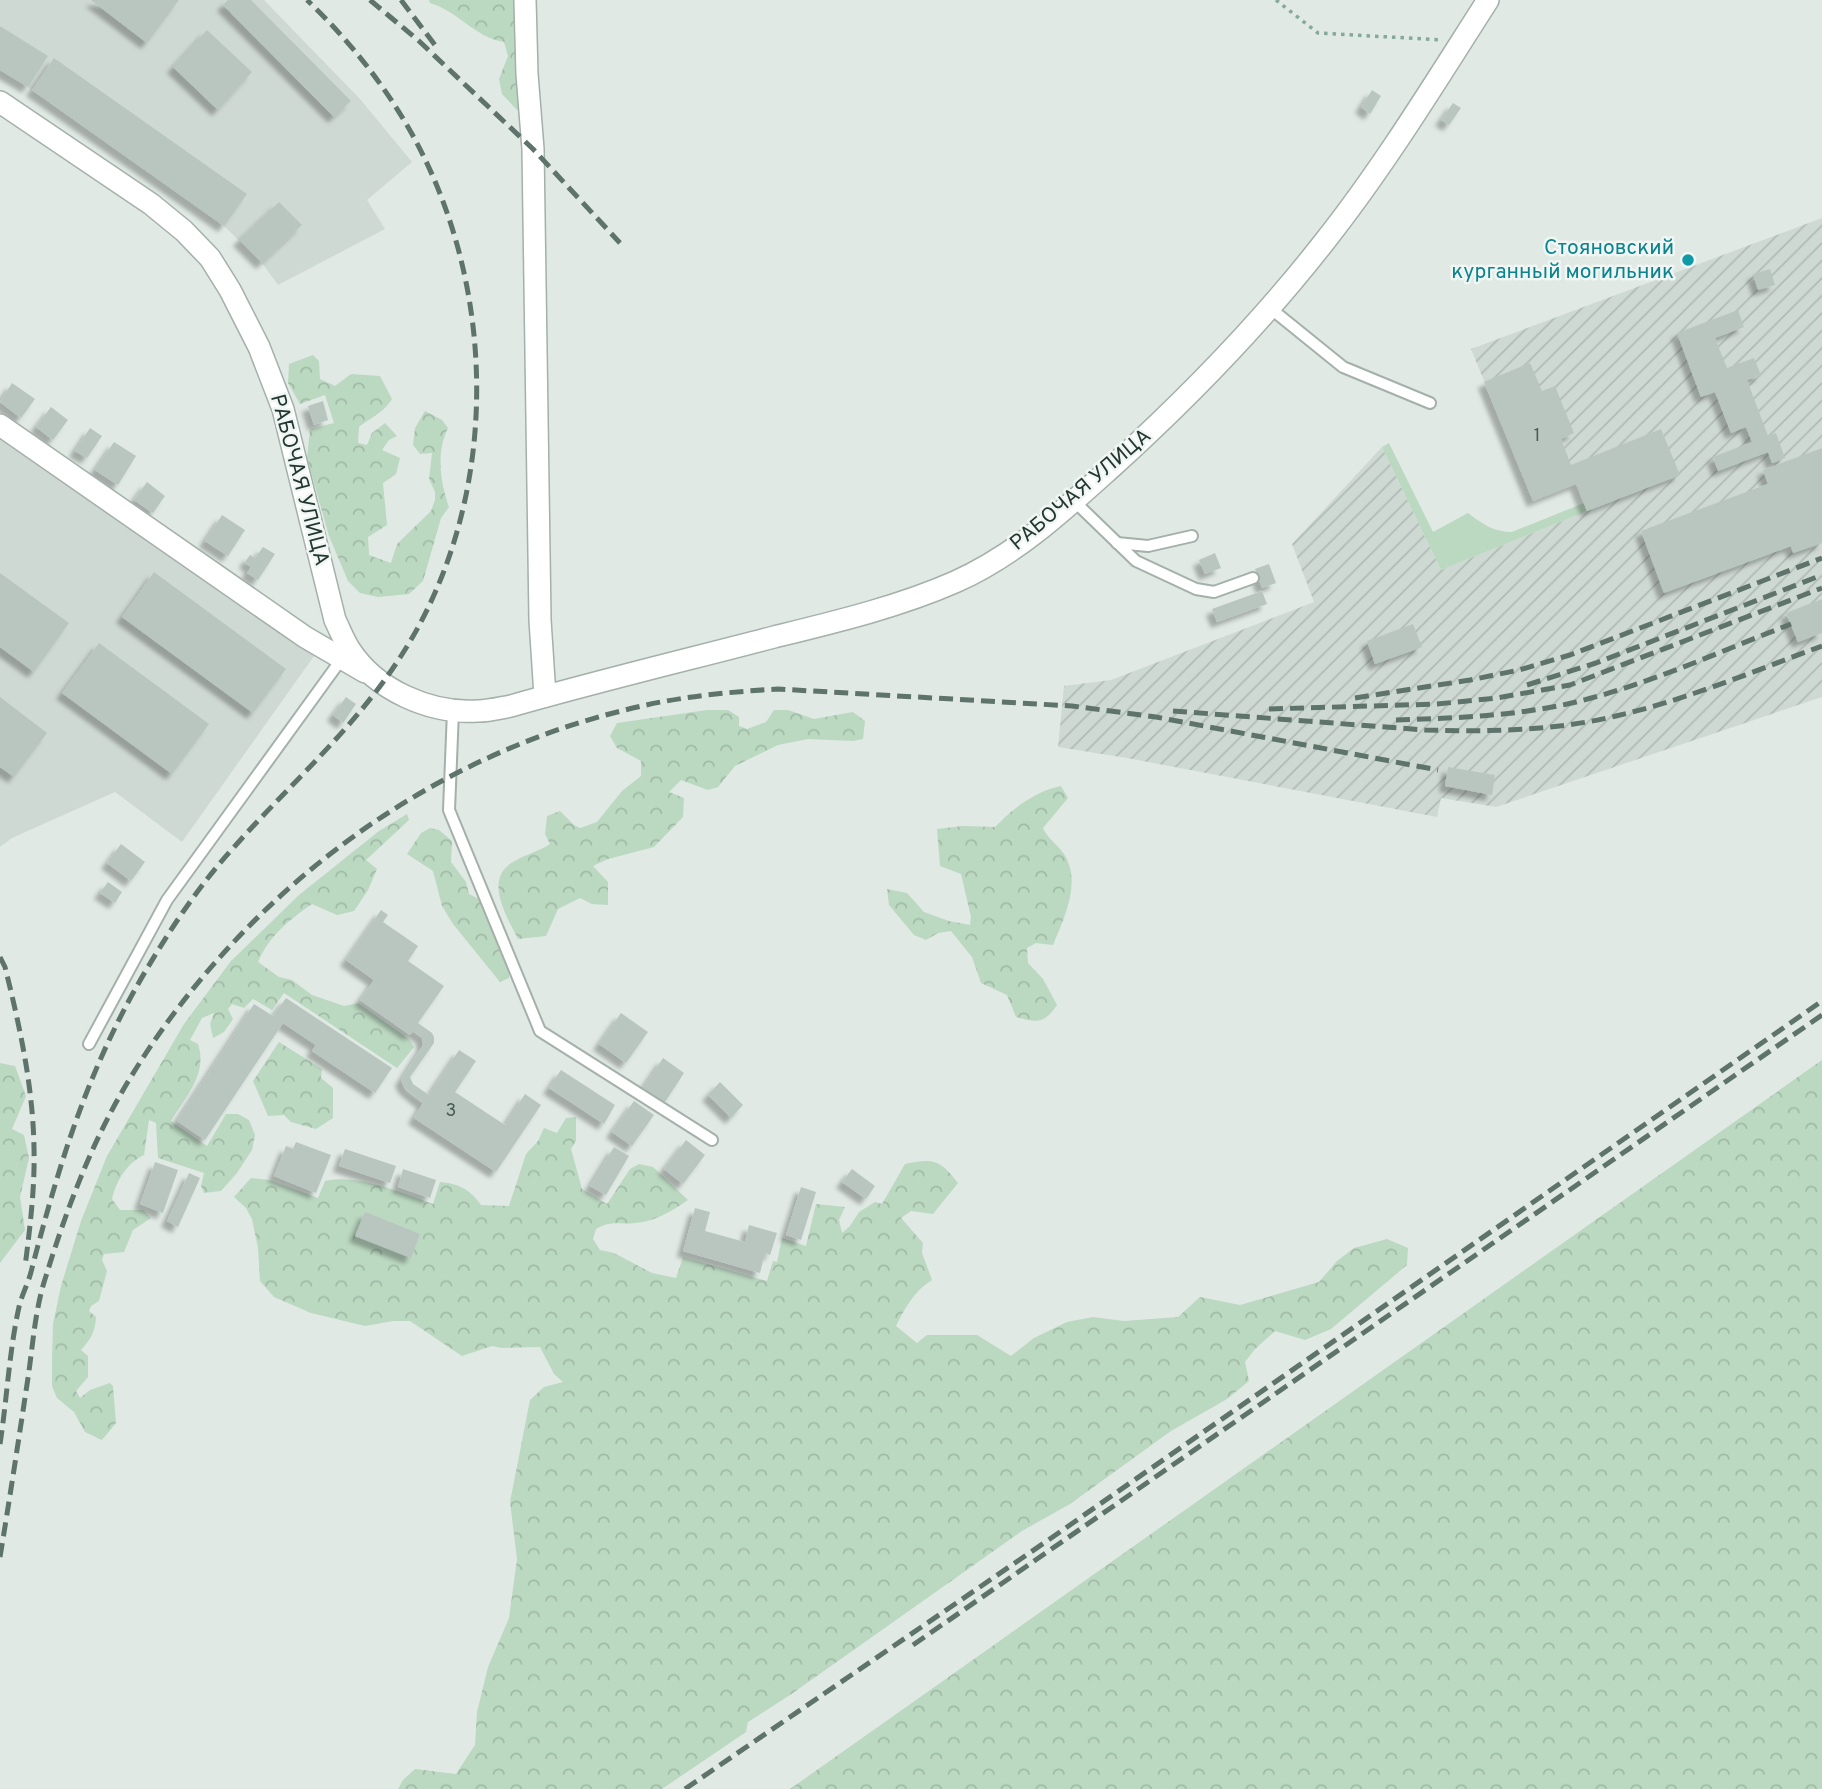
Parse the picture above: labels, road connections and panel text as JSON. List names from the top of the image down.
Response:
{
  "streets": {
    "street": ["РАБОЧАЯ УЛИЦА"]
  },
  "places": ["Стояновский курганный могильник"],
  "house_numbers": ["1", "3"]
}
